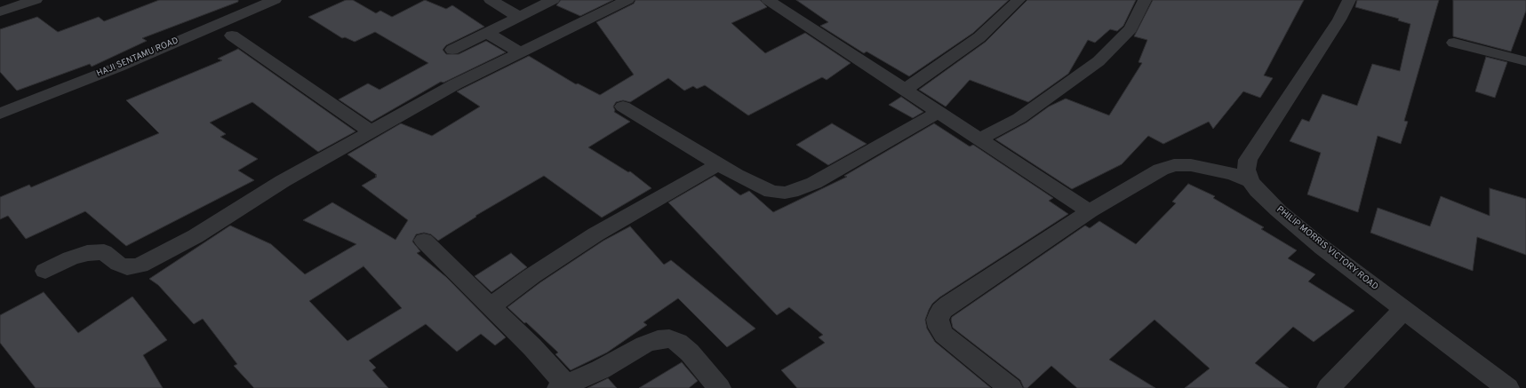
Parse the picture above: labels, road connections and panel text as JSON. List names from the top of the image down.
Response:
{
  "streets": {
    "street": ["HAJI SENTAMU ROAD", "PHILIP MORRIS VICTORY ROAD"]
  }
}
